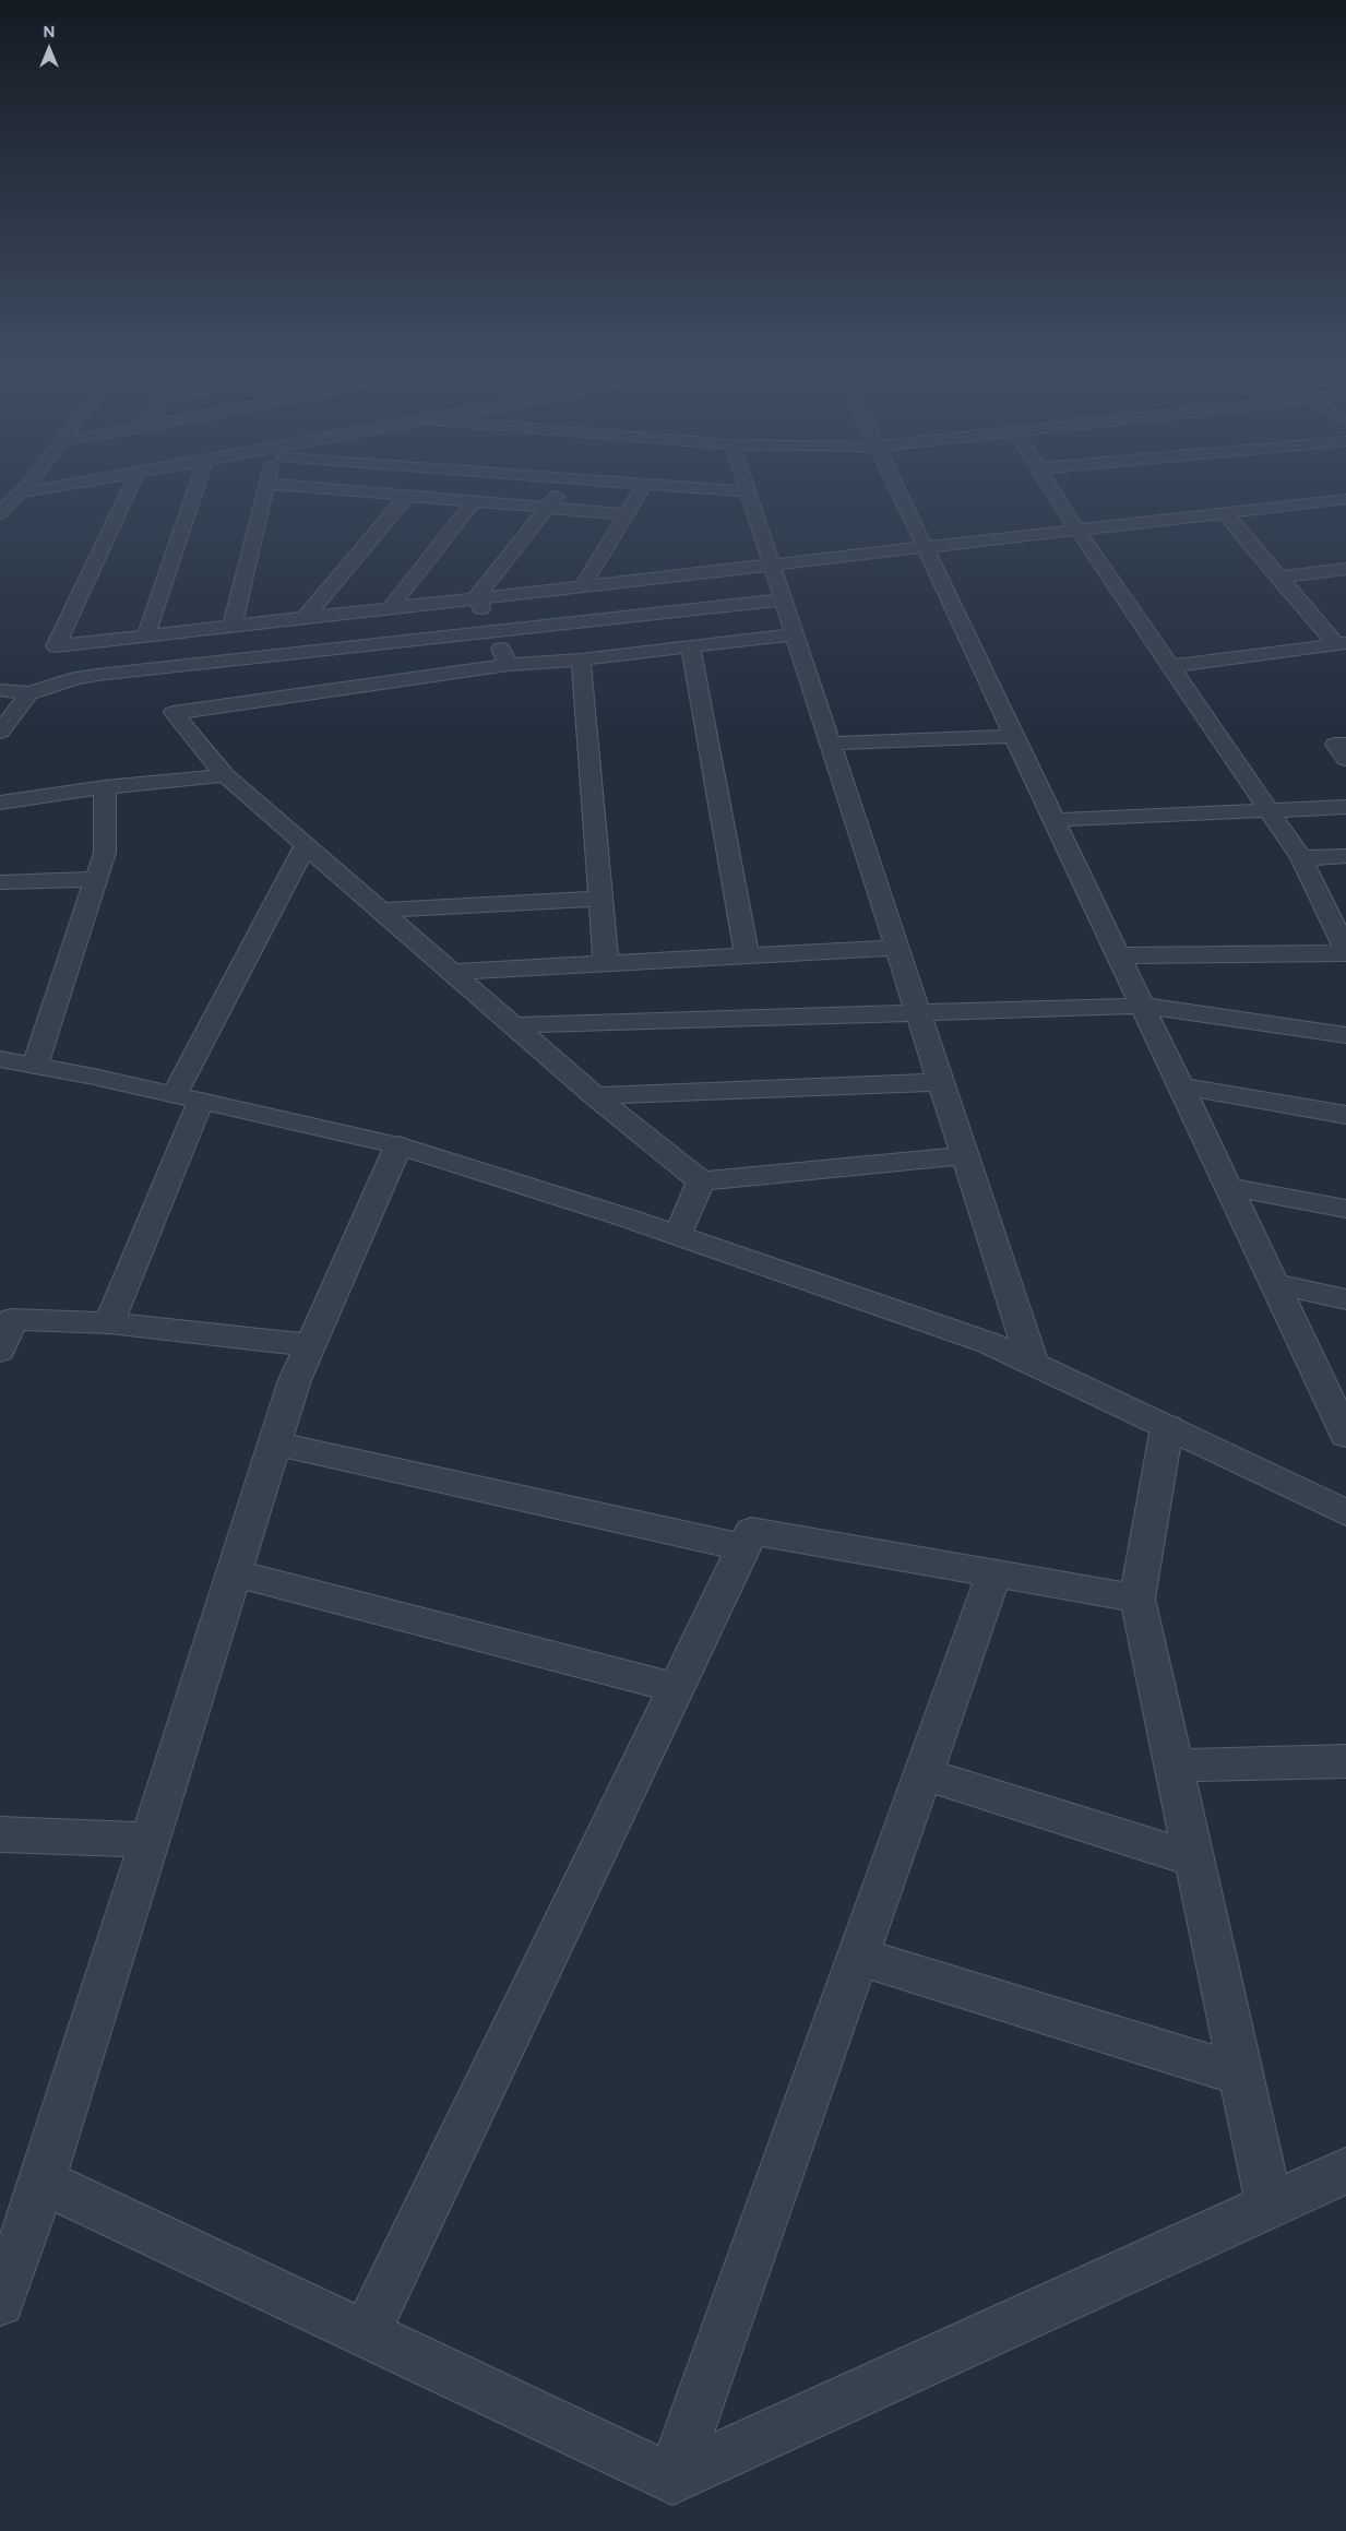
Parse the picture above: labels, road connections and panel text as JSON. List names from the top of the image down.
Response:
{
  "north": "top"
}
